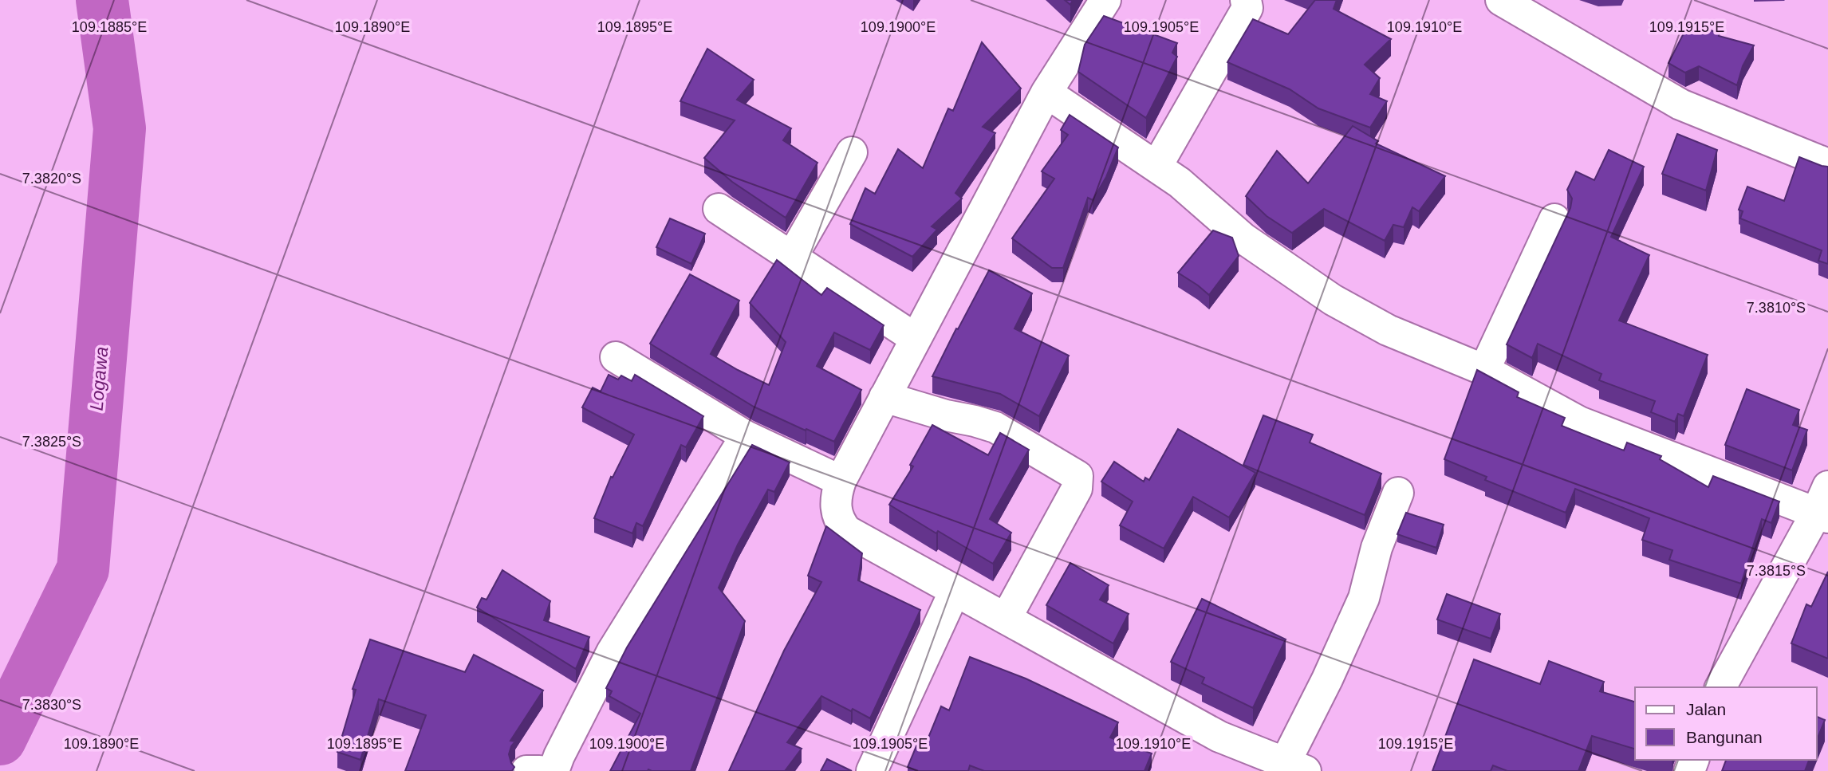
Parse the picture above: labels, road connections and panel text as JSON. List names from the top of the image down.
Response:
{
  "water": ["Logawa"],
  "legend": ["Jalan", "Bangunan"],
  "coordinates": [
    "109.1885°E",
    "109.1890°E",
    "109.1895°E",
    "109.1900°E",
    "109.1905°E",
    "109.1910°E",
    "109.1915°E",
    "7.3820°S",
    "7.3810°S",
    "7.3825°S",
    "7.3815°S",
    "7.3830°S"
  ]
}
